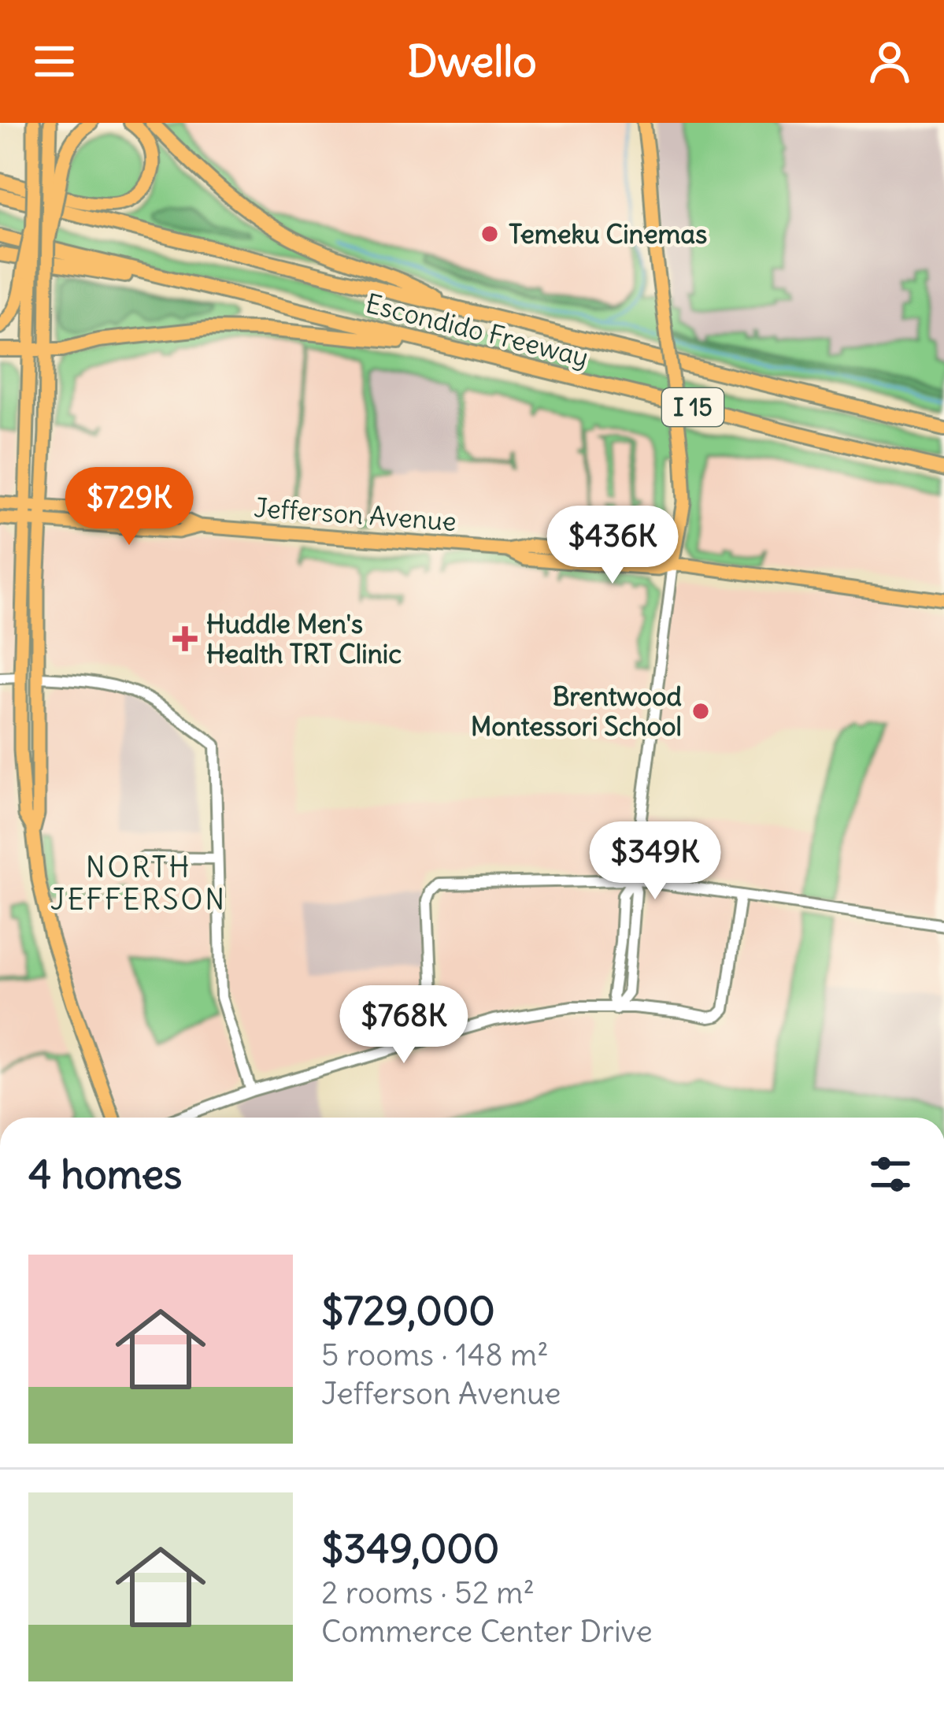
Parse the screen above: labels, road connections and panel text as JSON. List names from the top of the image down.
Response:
{
  "streets": {
    "highway": ["Escondido Freeway", "I 15"],
    "main road": ["Jefferson Avenue"]
  },
  "districts": ["NORTH JEFFERSON"],
  "places": {
    "other": ["Temeku Cinemas", "Brentwood Montessori School"],
    "health": ["Huddle Men's Health TRT Clinic"]
  },
  "page": {
    "header": "Dwello",
    "price": [
      "$729K",
      "$436K",
      "$349K",
      "$768K"
    ],
    "heading": "4 homes",
    "list": [
      {
        "name": "$729,000",
        "note": "5 rooms · 148 m² · Jefferson Avenue"
      },
      {
        "name": "$349,000",
        "note": "2 rooms · 52 m² · Commerce Center Drive"
      }
    ]
  }
}
